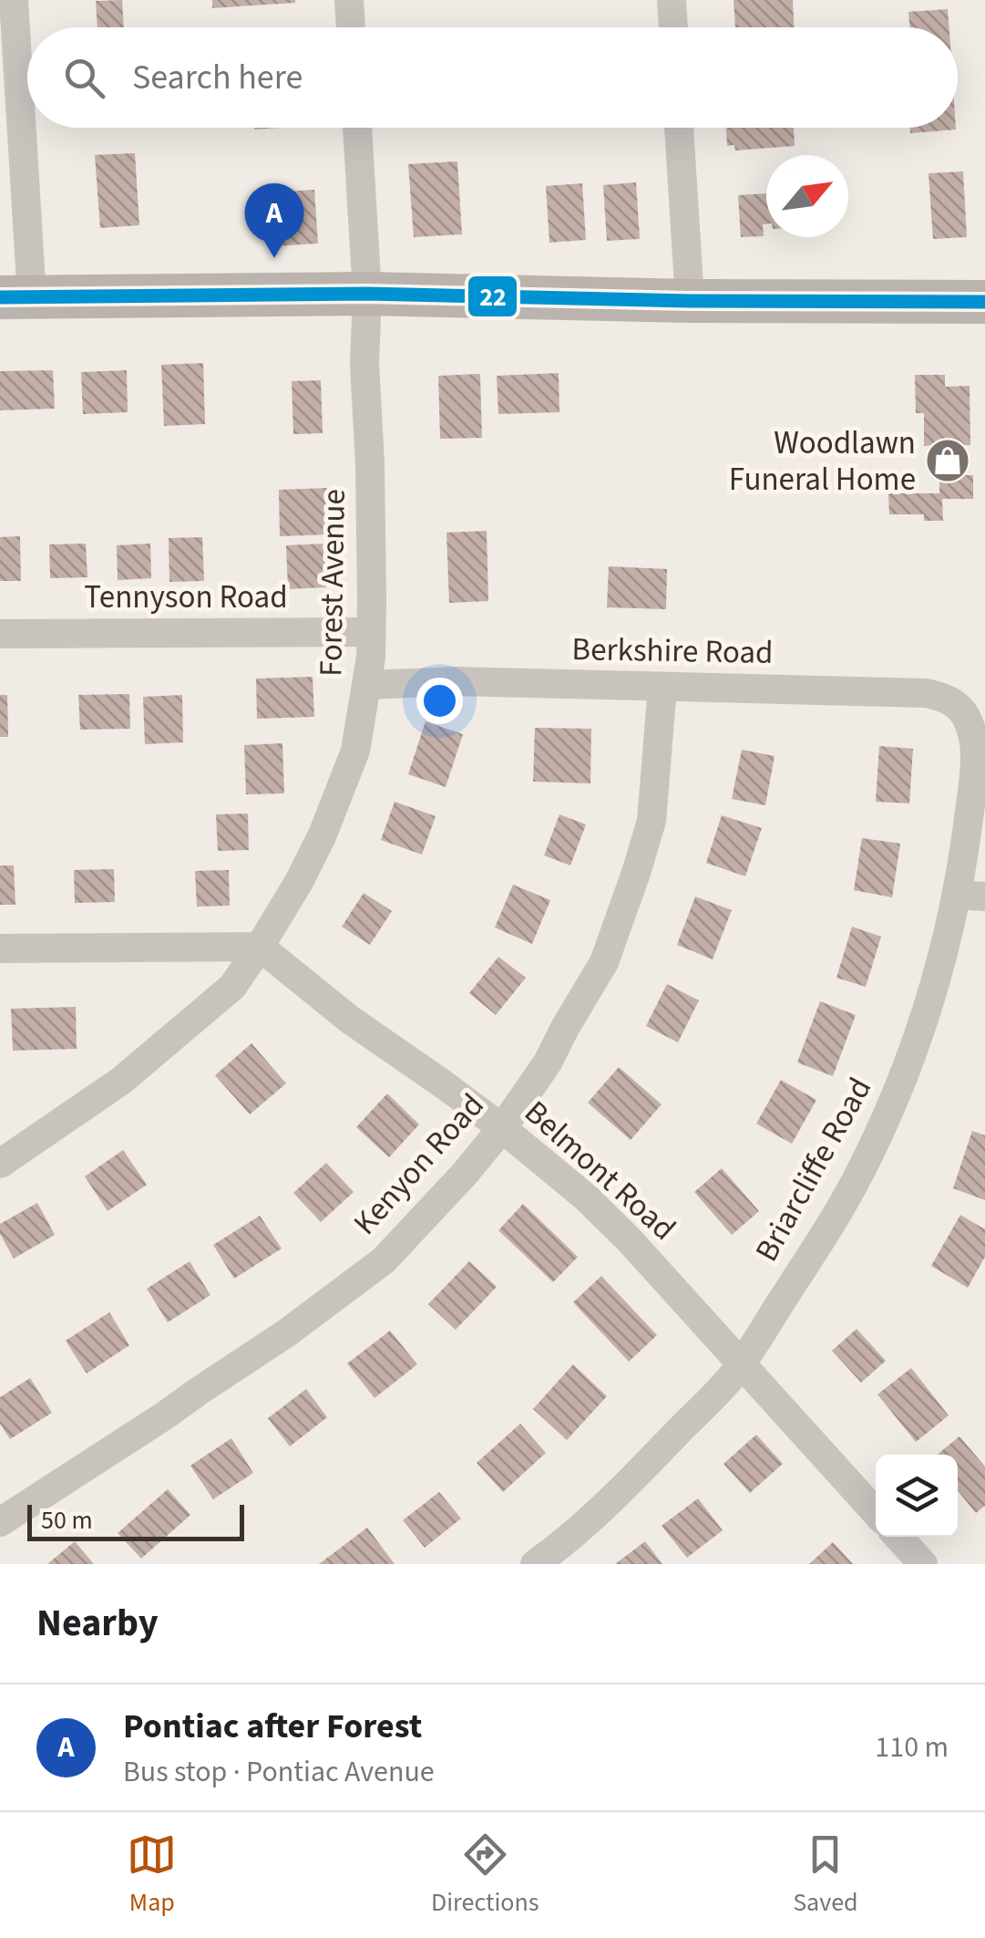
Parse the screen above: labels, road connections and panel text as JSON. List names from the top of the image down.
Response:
{
  "streets": {
    "street": [
      "Forest Avenue",
      "Tennyson Road",
      "Berkshire Road",
      "Kenyon Road",
      "Briarcliffe Road",
      "Belmont Road"
    ]
  },
  "crossings": [
    ["Forest Avenue", "Tennyson Road"],
    ["Forest Avenue", "Berkshire Road"],
    ["Forest Avenue", "Belmont Road"],
    ["Berkshire Road", "Kenyon Road"],
    ["Berkshire Road", "Briarcliffe Road"],
    ["Kenyon Road", "Belmont Road"],
    ["Briarcliffe Road", "Belmont Road"]
  ],
  "places": {
    "shop": ["Woodlawn Funeral Home"]
  },
  "lines": ["transit line 22"],
  "scale_bar": "50 m",
  "north": "top right",
  "page": {
    "search": "Search here",
    "pins": "A",
    "scale": "50 m",
    "heading": "Nearby",
    "list": [
      {
        "mark": "A",
        "name": "Pontiac after Forest",
        "note": "Bus stop · Pontiac Avenue",
        "value": "110 m"
      }
    ],
    "nav": ["Map", "Directions", "Saved"]
  }
}
